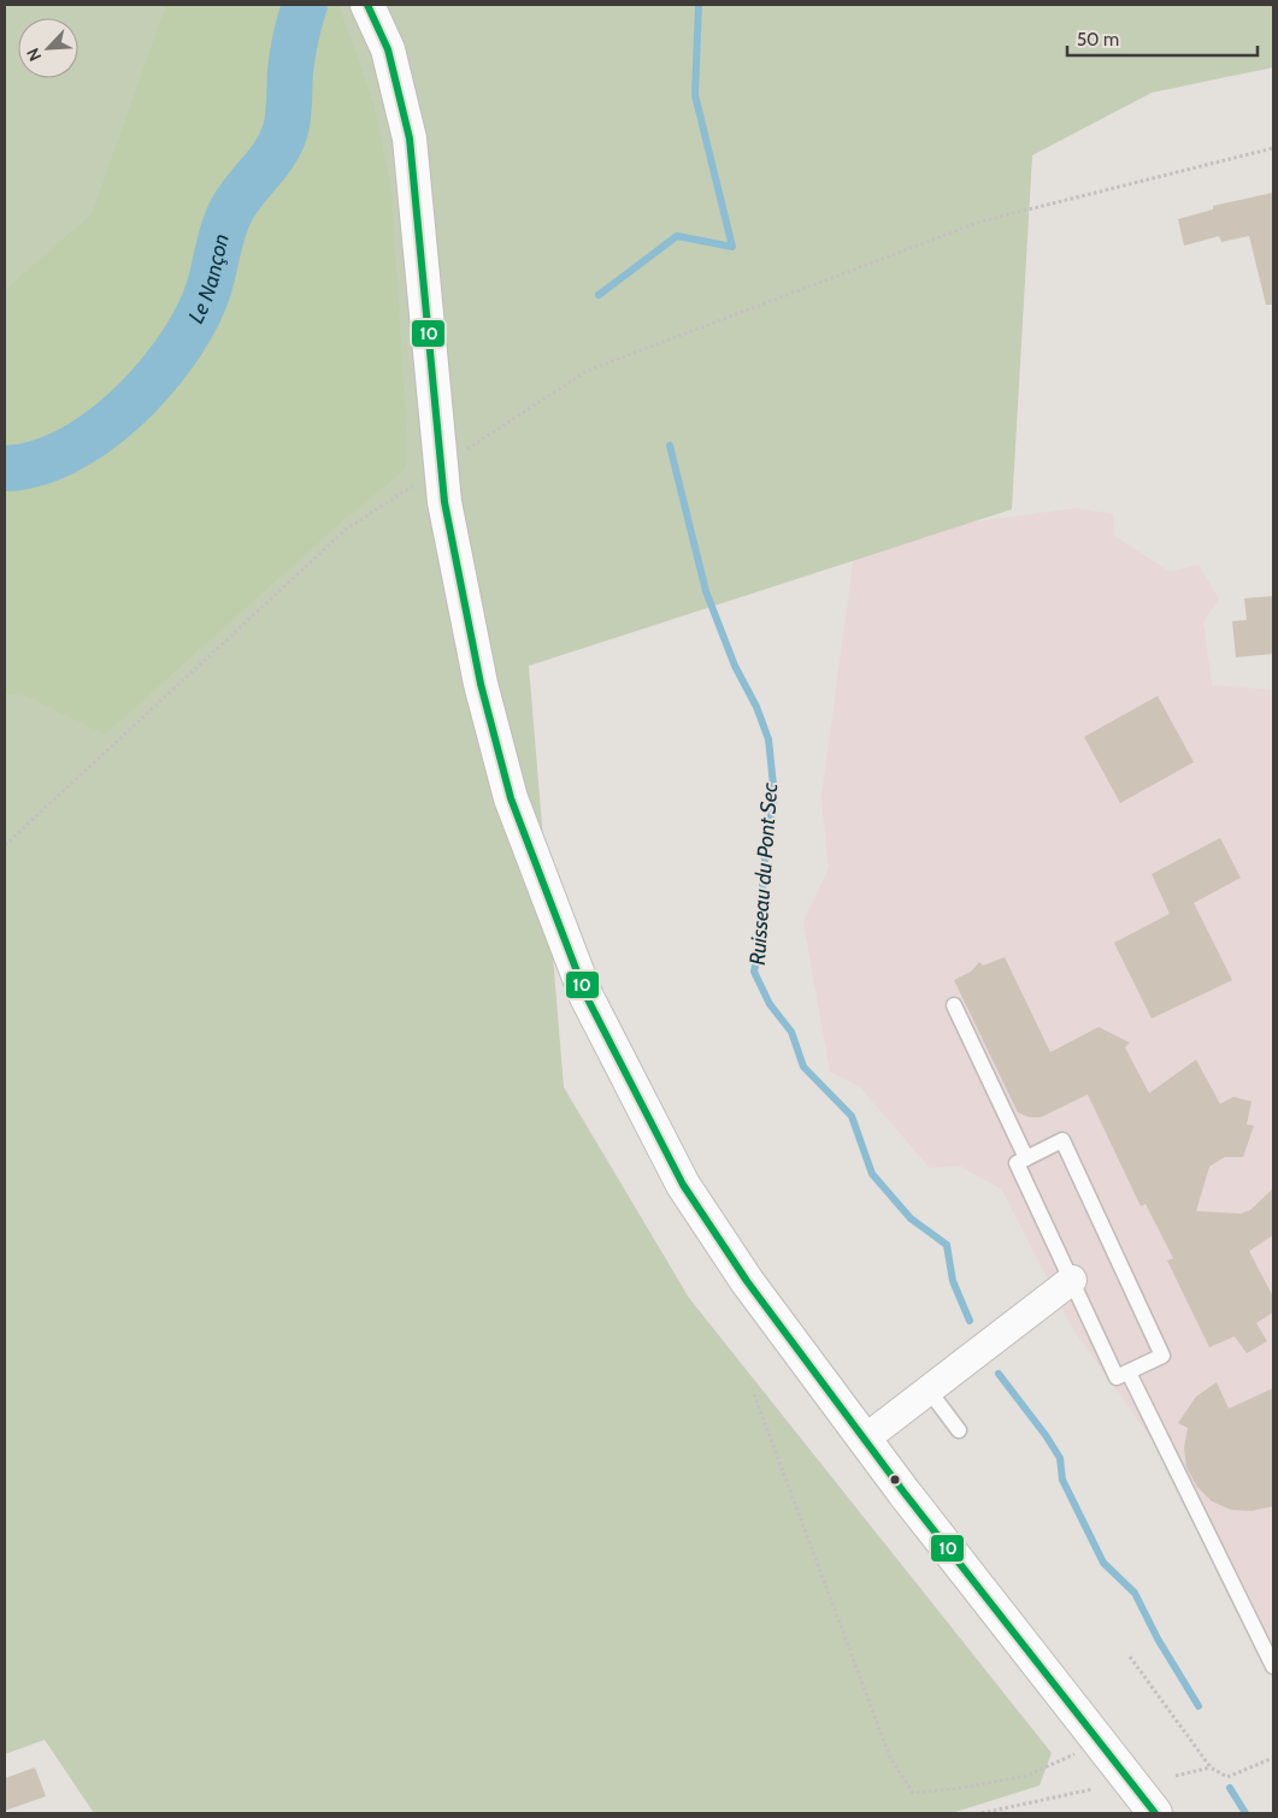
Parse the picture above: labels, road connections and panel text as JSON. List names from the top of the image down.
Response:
{
  "water": ["Le Nançon", "Ruisseau du Pont Sec"],
  "lines": ["transit line 10"],
  "scale_bar": "50 m",
  "north": "bottom left"
}
